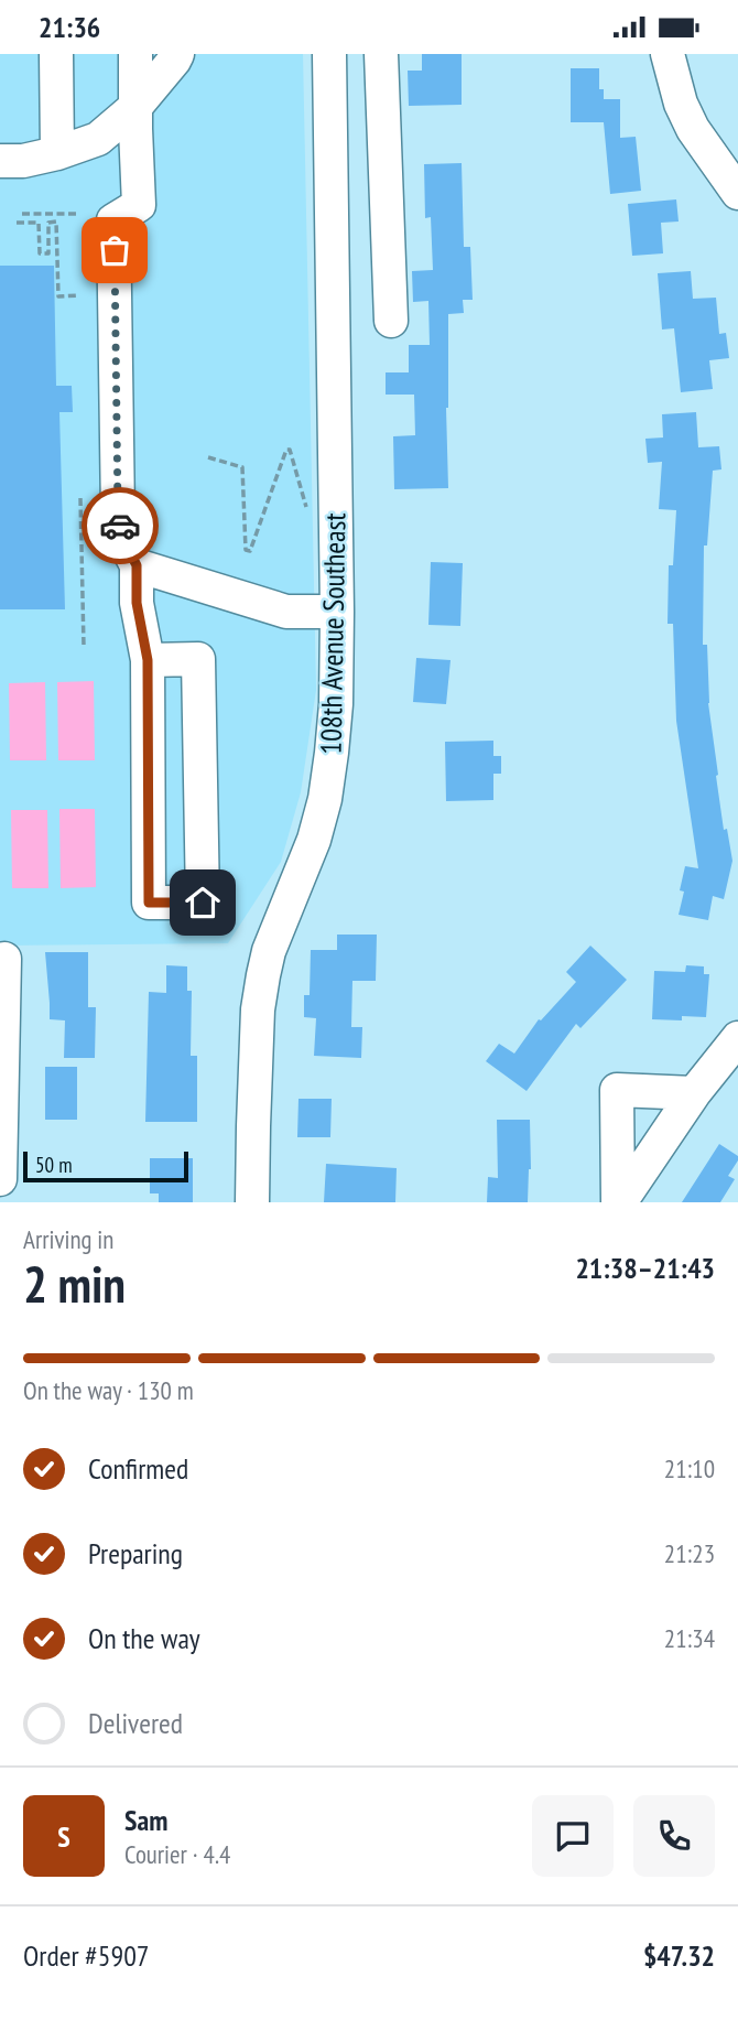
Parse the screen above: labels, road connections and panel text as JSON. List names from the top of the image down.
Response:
{
  "streets": {
    "street": ["108th Avenue Southeast"]
  },
  "scale_bar": "50 m",
  "page": {
    "status": "21:36",
    "scale": "50 m",
    "heading": ["2 min", "Arriving in", "21:38–21:43"],
    "panel": [
      "Sam",
      "Courier · 4.4",
      "Order #5907",
      "$47.32"
    ],
    "bar": "On the way · 130 m",
    "list": [
      ["Confirmed", "21:10"],
      ["Preparing", "21:23"],
      ["On the way", "21:34"],
      "Delivered"
    ],
    "round": "S"
  }
}
